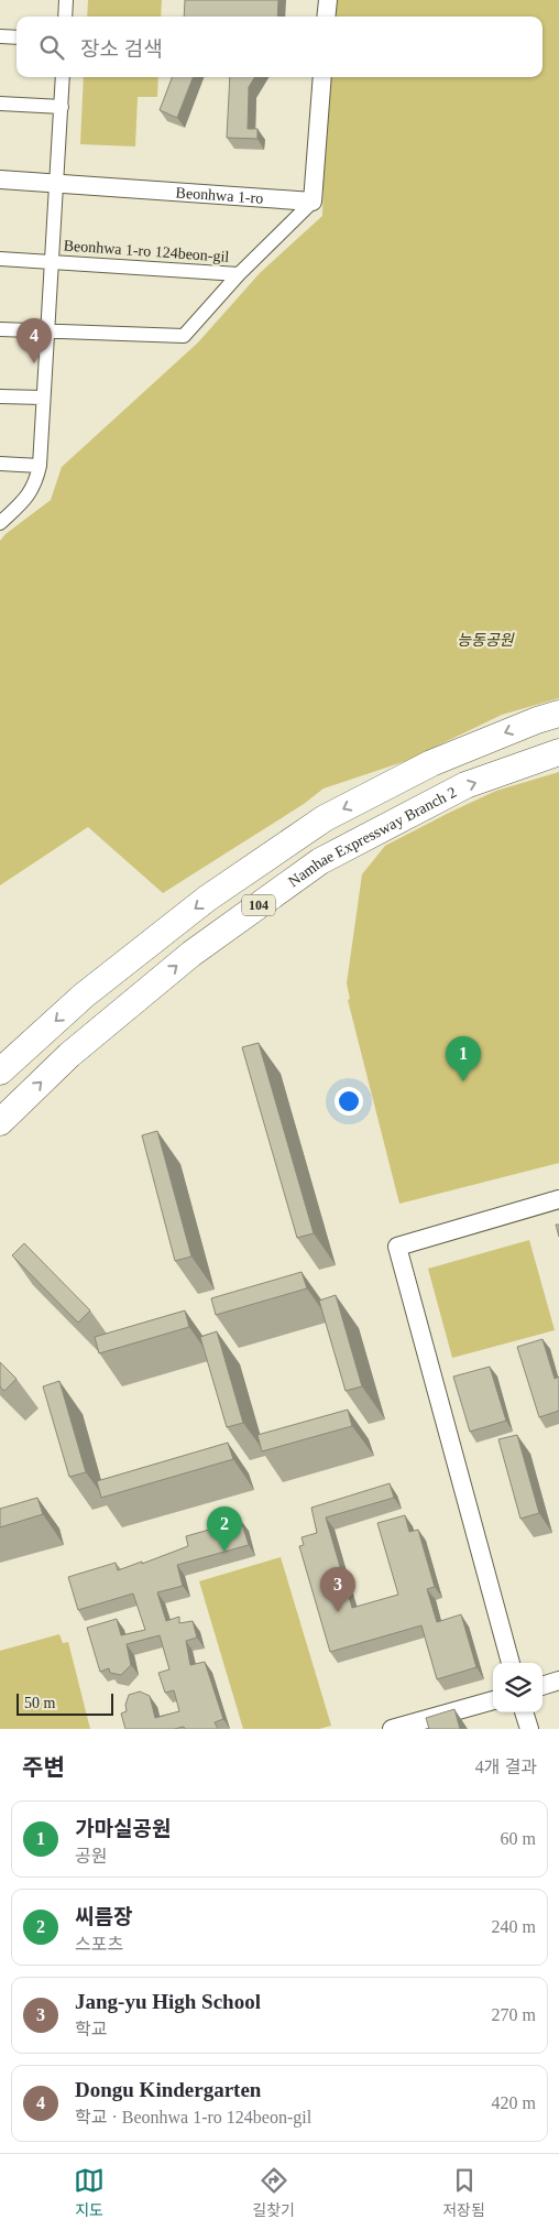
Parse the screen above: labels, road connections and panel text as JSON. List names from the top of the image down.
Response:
{
  "streets": {
    "highway": ["Namhae Expressway Branch 2", "104"],
    "street": ["Beonhwa 1-ro", "Beonhwa 1-ro 124beon-gil"]
  },
  "crossings": [
    ["Beonhwa 1-ro", "Beonhwa 1-ro 124beon-gil"]
  ],
  "parks": ["능동공원"],
  "scale_bar": "50 m",
  "page": {
    "search": "장소 검색",
    "pins": [
      "4",
      "1",
      "2",
      "3"
    ],
    "scale": "50 m",
    "heading": ["주변", "4개 결과"],
    "list": [
      {
        "mark": "1",
        "name": "가마실공원",
        "note": "공원",
        "value": "60 m"
      },
      {
        "mark": "2",
        "name": "씨름장",
        "note": "스포츠",
        "value": "240 m"
      },
      {
        "mark": "3",
        "name": "Jang-yu High School",
        "note": "학교",
        "value": "270 m"
      },
      {
        "mark": "4",
        "name": "Dongu Kindergarten",
        "note": "학교 · Beonhwa 1-ro 124beon-gil",
        "value": "420 m"
      }
    ],
    "nav": ["지도", "길찾기", "저장됨"]
  }
}
